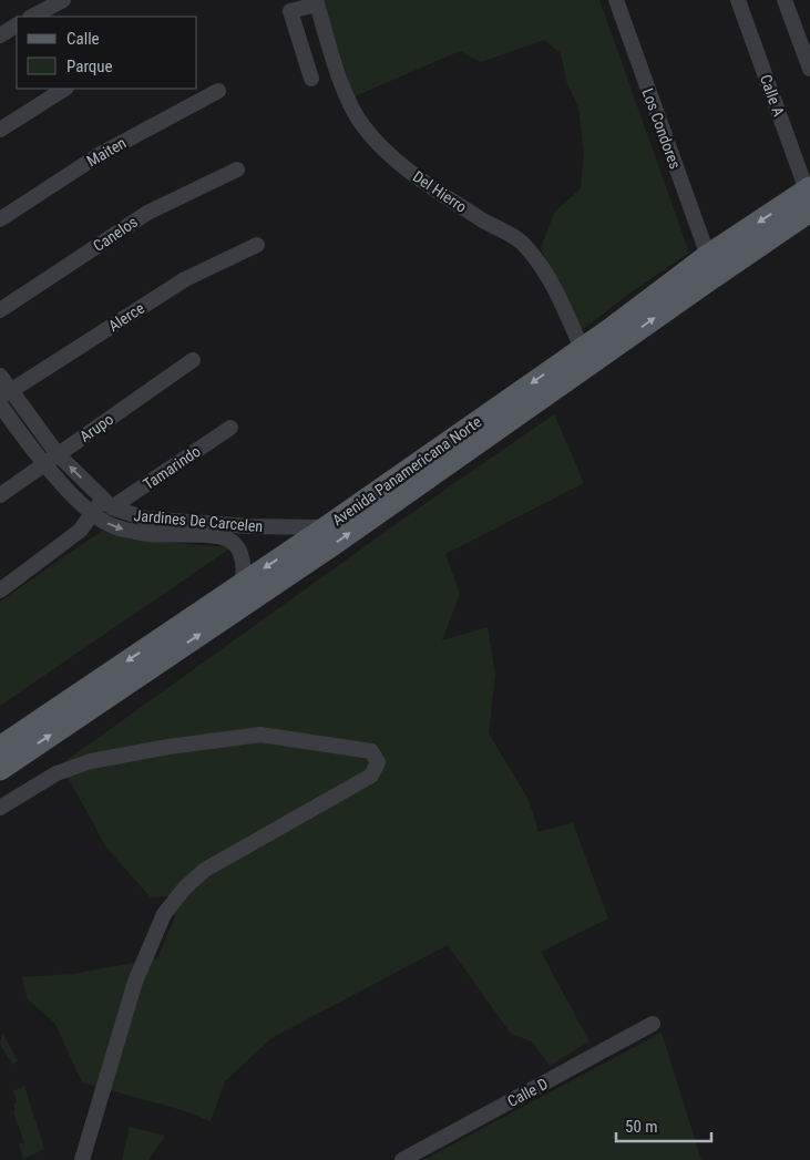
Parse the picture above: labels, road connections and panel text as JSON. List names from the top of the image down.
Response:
{
  "streets": {
    "main road": ["Avenida Panamericana Norte"],
    "street": [
      "Calle A",
      "Los Condores",
      "Maiten",
      "Del Hierro",
      "Canelos",
      "Alerce",
      "Arupo",
      "Tamarindo",
      "Jardines De Carcelen",
      "Calle D"
    ]
  },
  "crossings": [
    ["Calle A", "Avenida Panamericana Norte"],
    ["Los Condores", "Avenida Panamericana Norte"],
    ["Del Hierro", "Avenida Panamericana Norte"],
    ["Alerce", "Jardines De Carcelen"],
    ["Arupo", "Jardines De Carcelen"],
    ["Tamarindo", "Jardines De Carcelen"],
    ["Avenida Panamericana Norte", "Jardines De Carcelen"]
  ],
  "legend": ["Calle", "Parque"],
  "scale_bar": "50 m"
}
